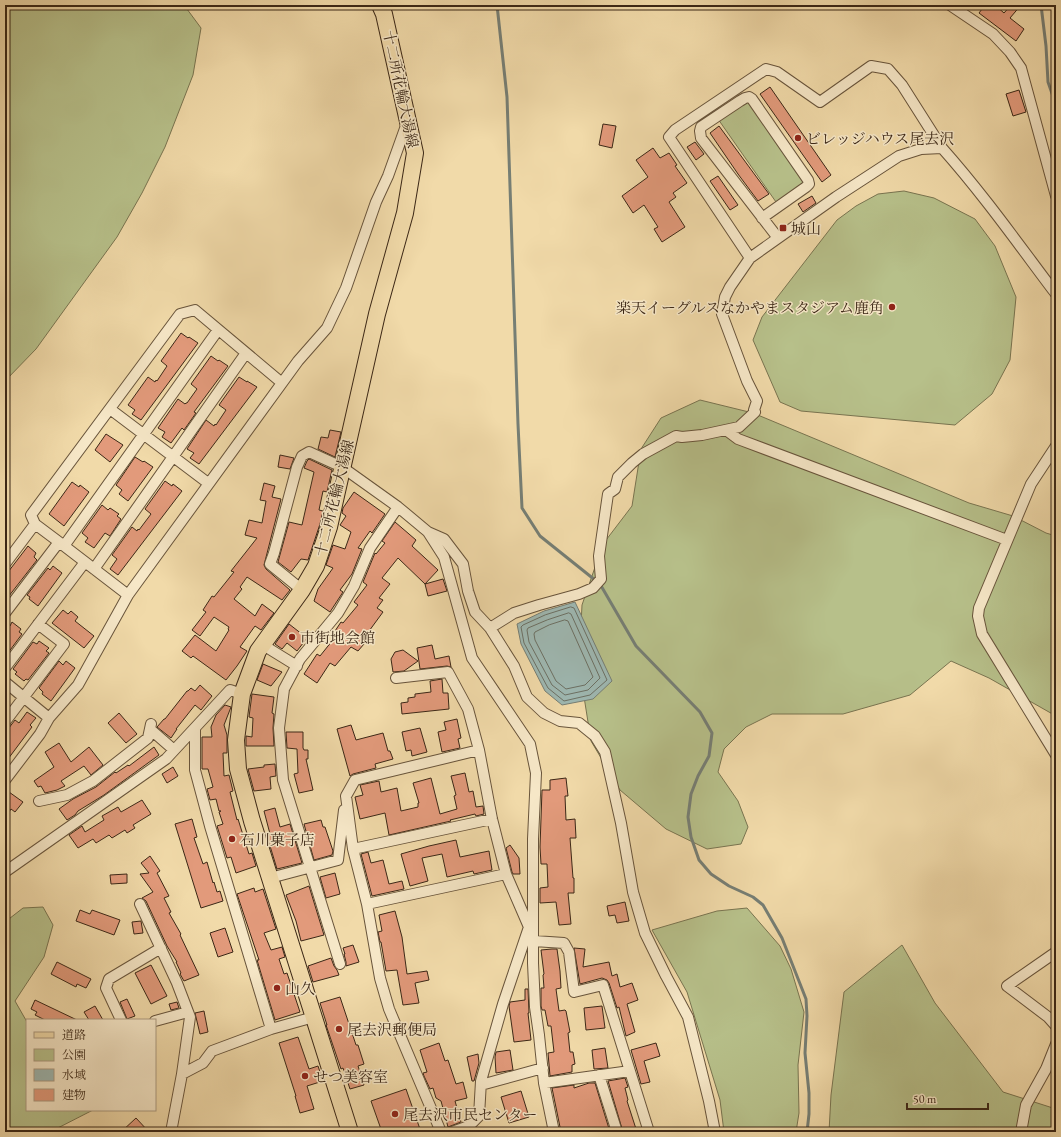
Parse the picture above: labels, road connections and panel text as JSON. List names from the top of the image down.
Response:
{
  "streets": {
    "main road": ["十二所花輪大湯線"]
  },
  "places": {
    "other": [
      "ビレッジハウス尾去沢",
      "楽天イーグルスなかやまスタジアム鹿角",
      "市街地会館",
      "石川菓子店",
      "山久",
      "尾去沢郵便局",
      "せつ美容室",
      "尾去沢市民センター"
    ],
    "transit": ["城山"]
  },
  "legend": [
    "道路",
    "公園",
    "水域",
    "建物"
  ],
  "scale_bar": "50 m"
}
